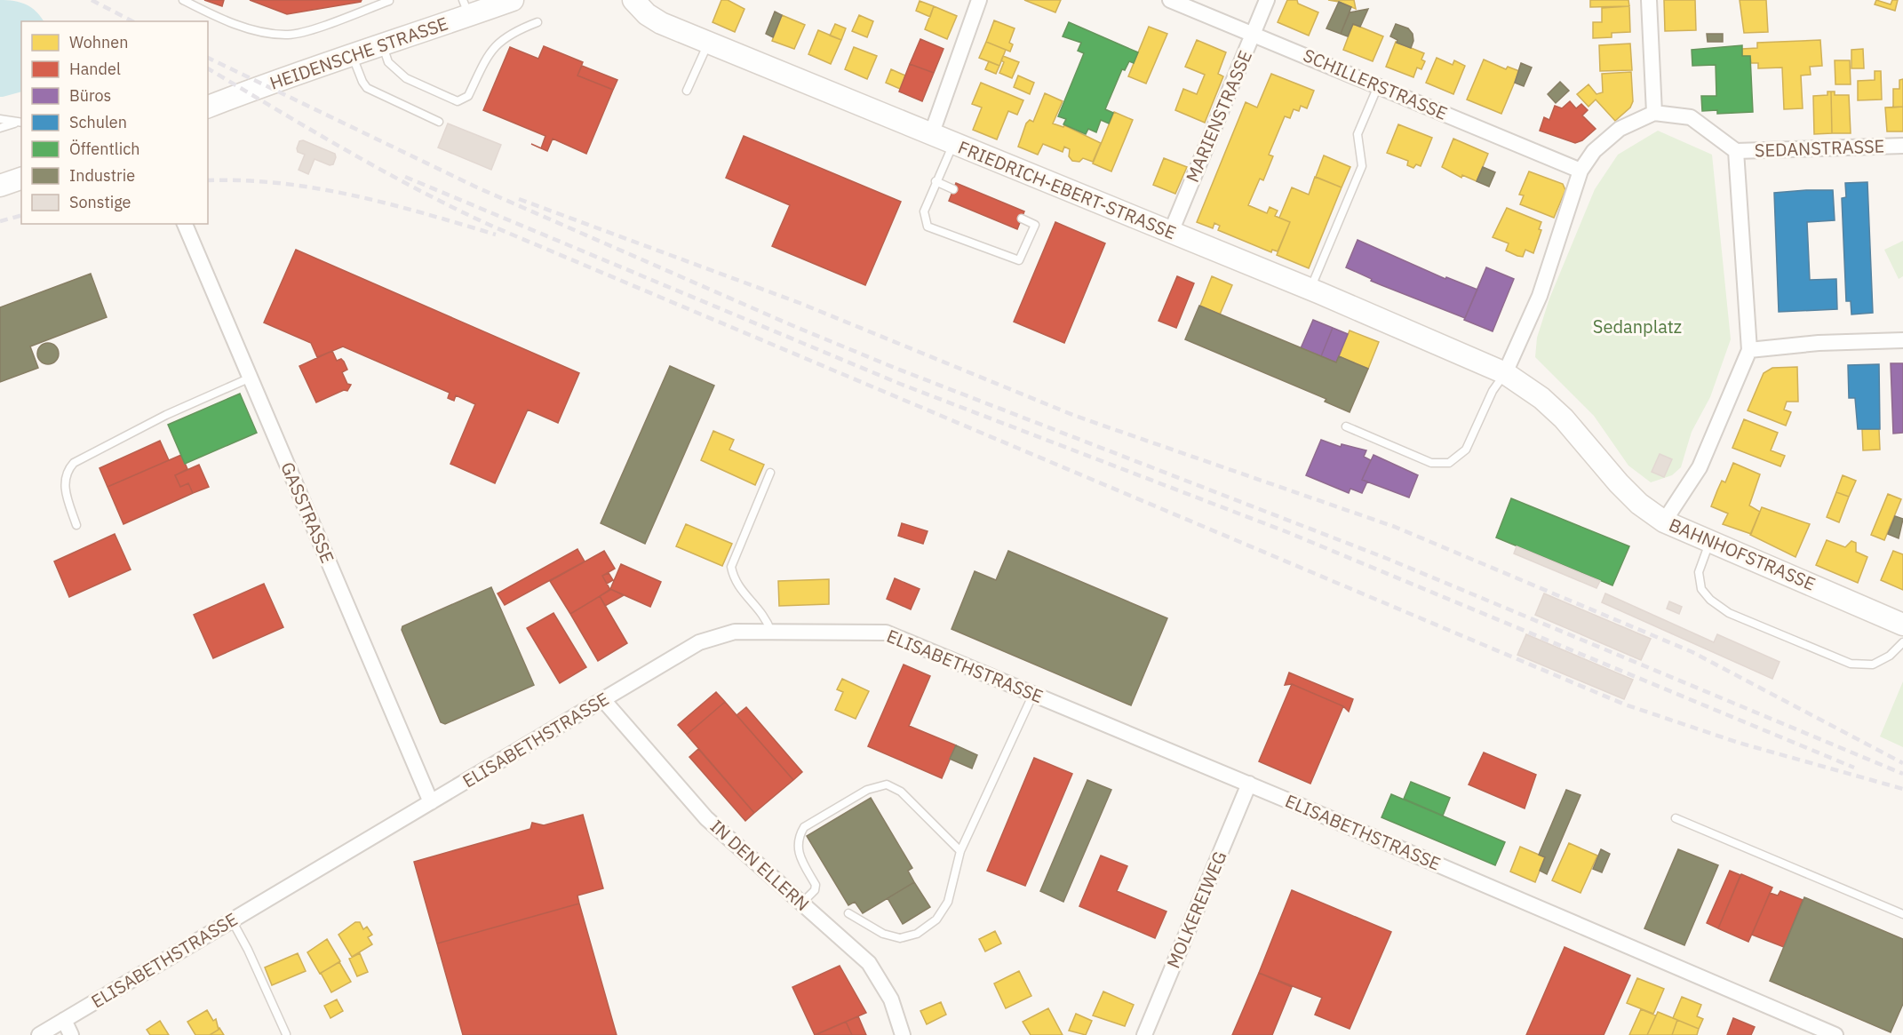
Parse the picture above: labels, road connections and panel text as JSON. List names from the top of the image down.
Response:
{
  "streets": {
    "main road": ["HEIDENSCHE STRASSE", "FRIEDRICH-EBERT-STRASSE", "BAHNHOFSTRASSE"],
    "street": [
      "SCHILLERSTRASSE",
      "MARIENSTRASSE",
      "SEDANSTRASSE",
      "GASSTRASSE",
      "ELISABETHSTRASSE",
      "IN DEN ELLERN",
      "MOLKEREIWEG"
    ]
  },
  "crossings": [
    ["SCHILLERSTRASSE", "MARIENSTRASSE"],
    ["MARIENSTRASSE", "FRIEDRICH-EBERT-STRASSE"],
    ["FRIEDRICH-EBERT-STRASSE", "BAHNHOFSTRASSE"],
    ["GASSTRASSE", "ELISABETHSTRASSE"],
    ["ELISABETHSTRASSE", "IN DEN ELLERN"],
    ["ELISABETHSTRASSE", "MOLKEREIWEG"]
  ],
  "parks": ["Sedanplatz"],
  "legend": [
    "Wohnen",
    "Handel",
    "Büros",
    "Schulen",
    "Öffentlich",
    "Industrie",
    "Sonstige"
  ]
}
